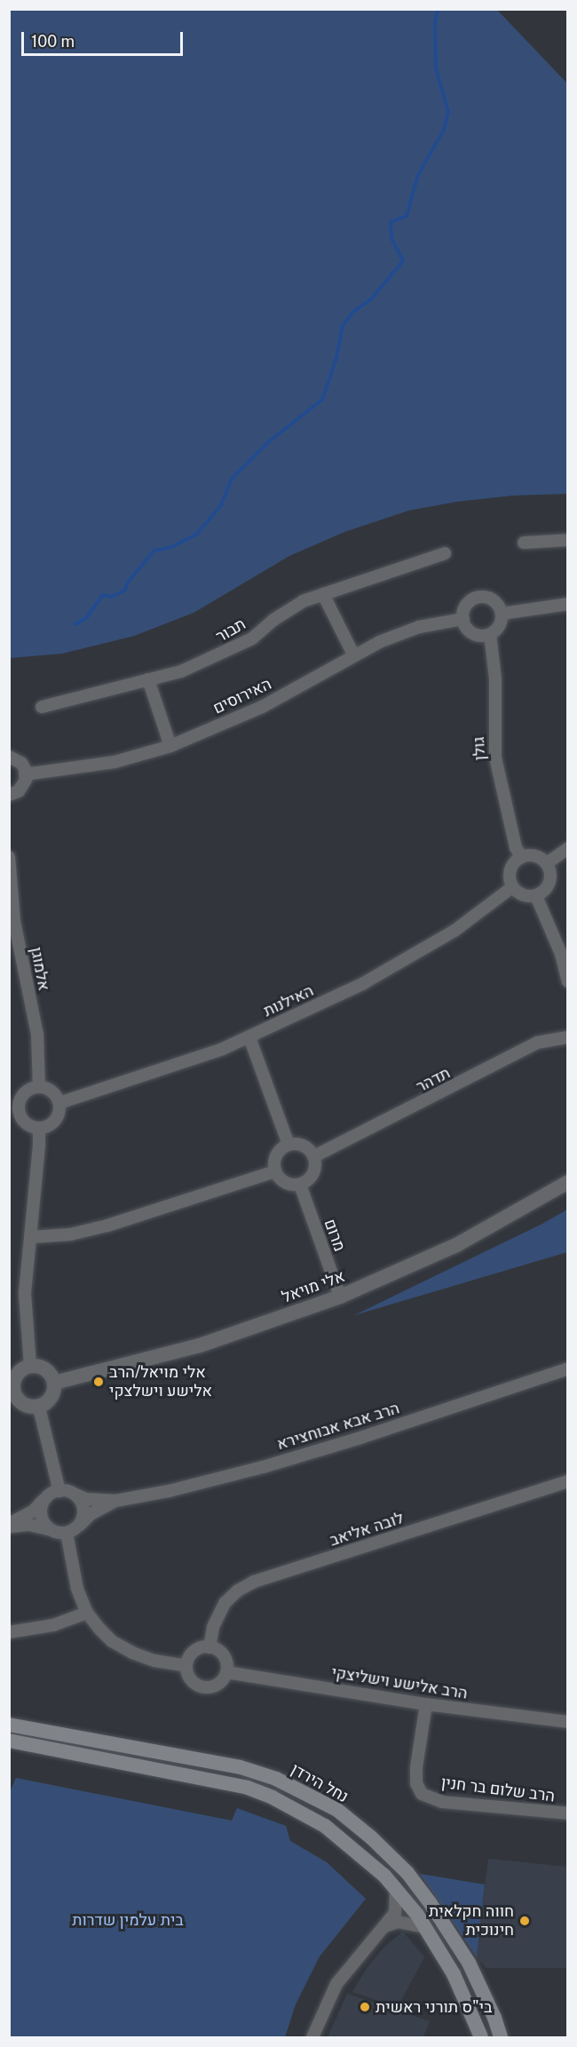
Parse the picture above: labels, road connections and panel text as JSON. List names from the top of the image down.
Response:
{
  "streets": {
    "main road": ["נחל הירדן"],
    "street": [
      "תבור",
      "האירוסים",
      "גולן",
      "אלמוגן",
      "האילנות",
      "תדהר",
      "מרום",
      "אלי מויאל",
      "הרב אבא אבוחצירא",
      "לובה אליאב",
      "הרב אלישע וישליצקי",
      "הרב שלום בר חנין"
    ]
  },
  "crossings": [
    ["האירוסים", "גולן"],
    ["גולן", "האילנות"],
    ["אלמוגן", "האילנות"],
    ["תדהר", "מרום"],
    ["מרום", "אלי מויאל"],
    ["לובה אליאב", "הרב אלישע וישליצקי"],
    ["הרב אלישע וישליצקי", "הרב שלום בר חנין"]
  ],
  "parks": ["בית עלמין שדרות"],
  "places": ["אלי מויאל/הרב אלישע וישלצקי", "חווה חקלאית חינוכית", "בי\"ס תורני ראשית"],
  "scale_bar": "100 m"
}
